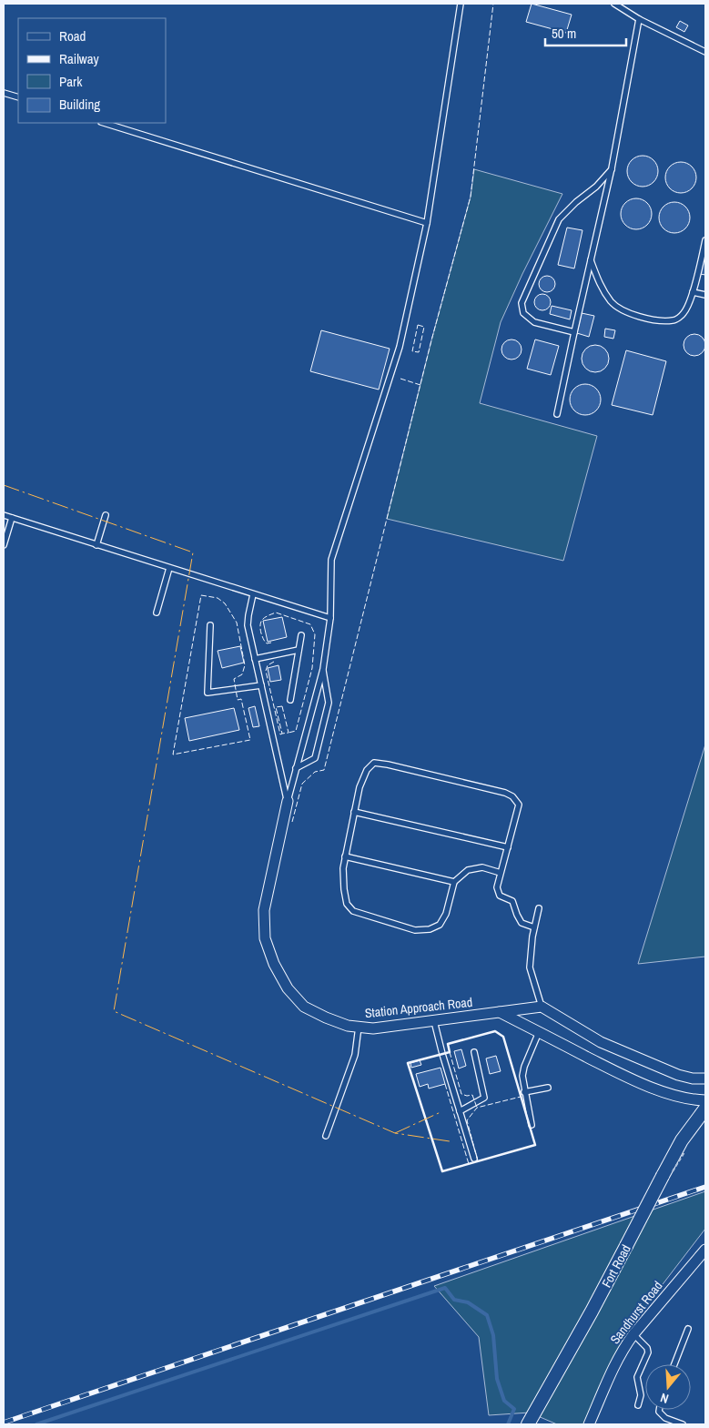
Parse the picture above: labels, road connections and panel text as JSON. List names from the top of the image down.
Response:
{
  "streets": {
    "street": ["Station Approach Road", "Fort Road", "Sandhurst Road"]
  },
  "legend": [
    "Road",
    "Railway",
    "Park",
    "Building"
  ],
  "scale_bar": "50 m",
  "north": "bottom"
}
